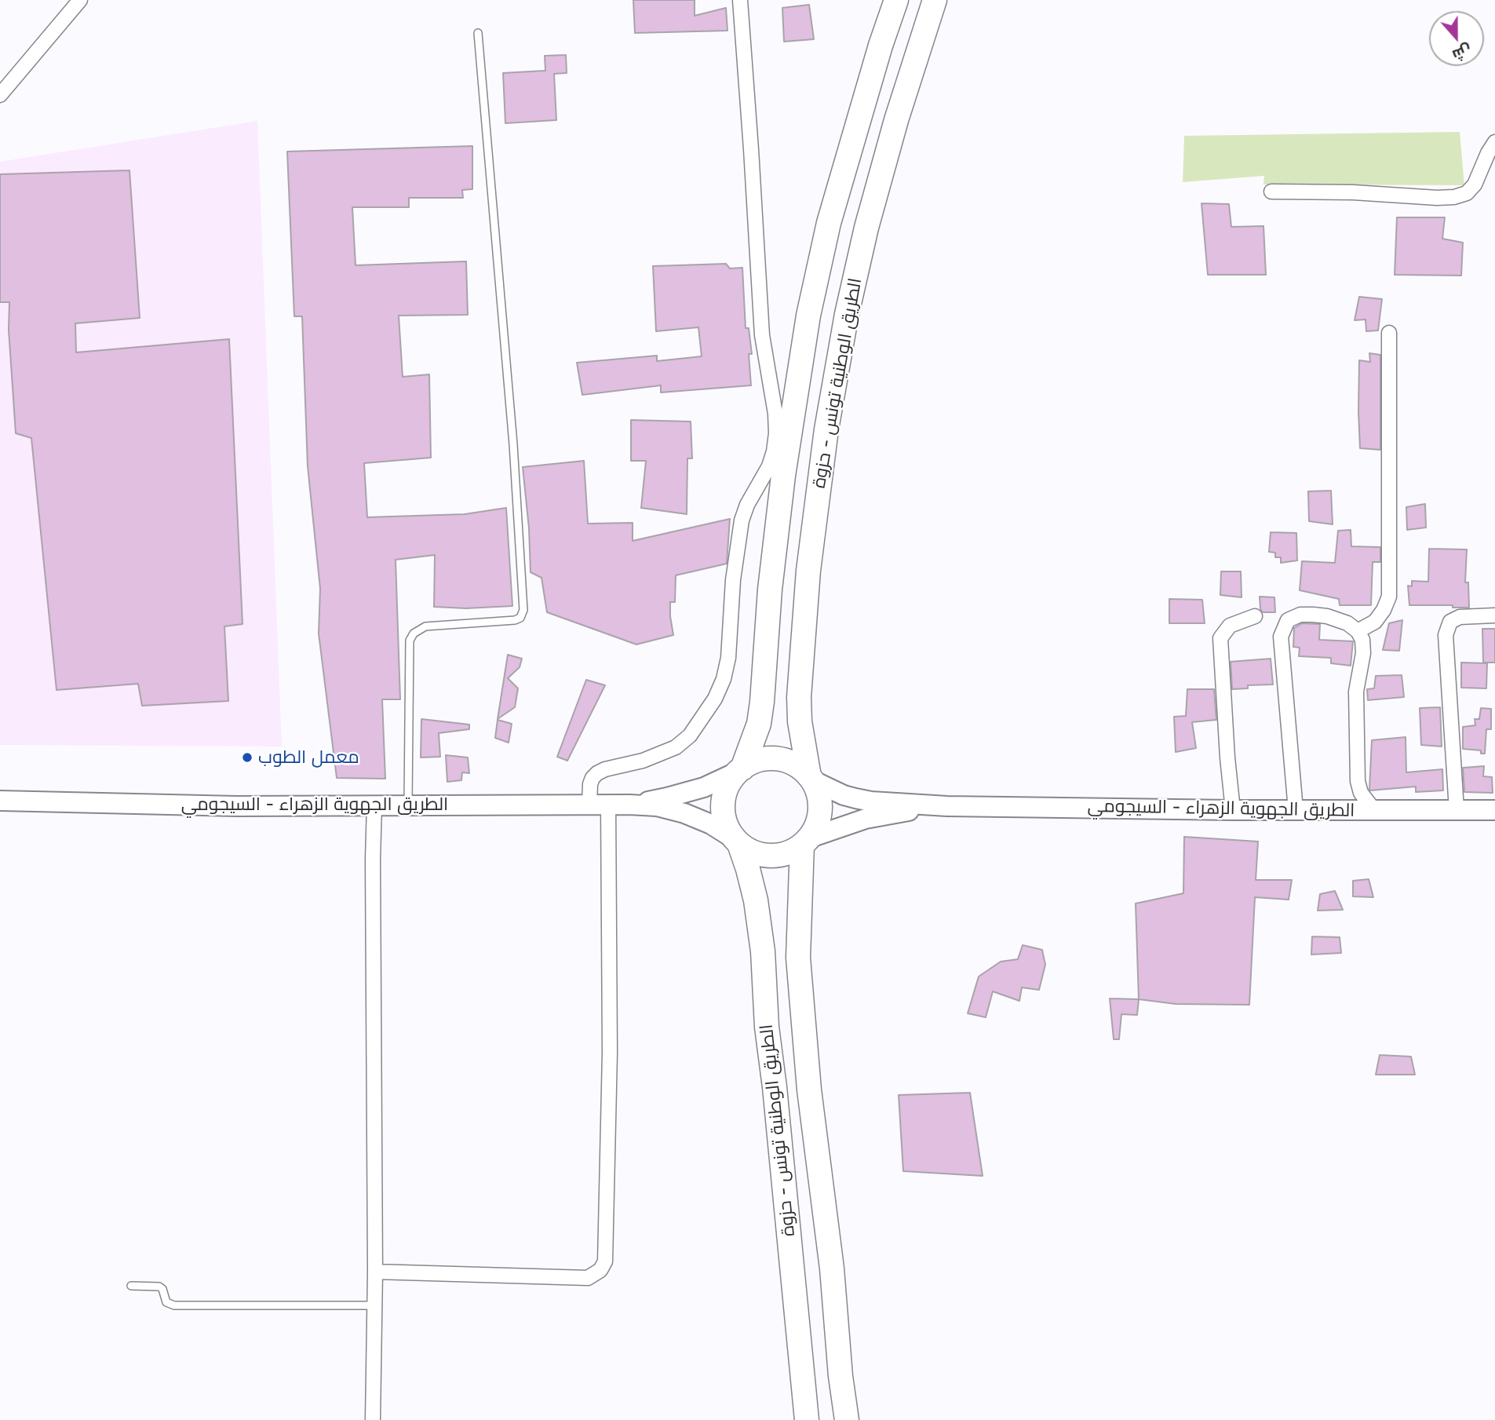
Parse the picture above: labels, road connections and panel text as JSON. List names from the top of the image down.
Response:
{
  "streets": {
    "highway": ["الطريق الوطنية تونس - حزوة"],
    "main road": ["الطريق الجهوية الزهراء - السيجومي"]
  },
  "crossings": [
    ["الطريق الوطنية تونس - حزوة", "الطريق الجهوية الزهراء - السيجومي"]
  ],
  "places": ["معمل الطوب"],
  "north": "bottom"
}
